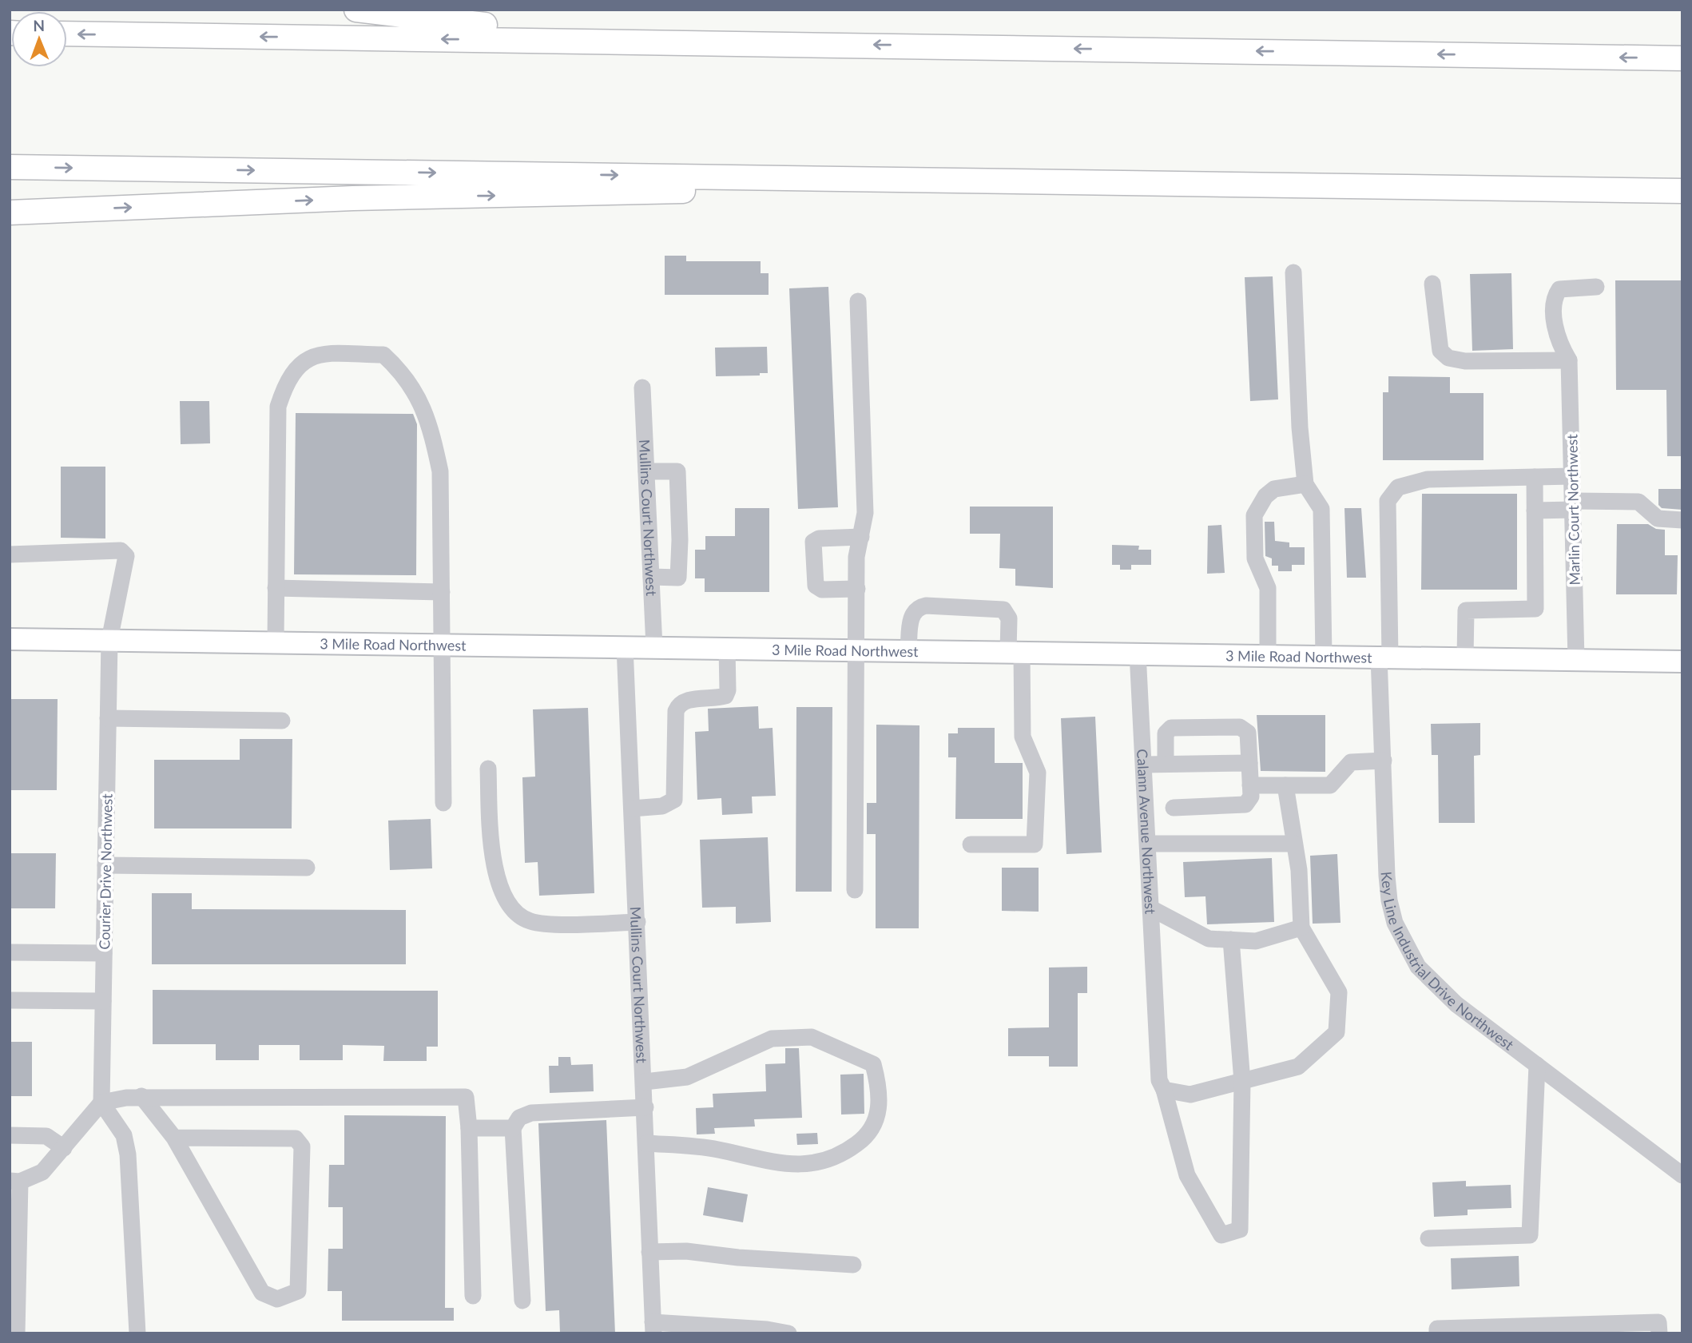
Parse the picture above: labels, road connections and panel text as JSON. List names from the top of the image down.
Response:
{
  "streets": {
    "main road": ["3 Mile Road Northwest"],
    "street": [
      "Marlin Court Northwest",
      "Mullins Court Northwest",
      "Calann Avenue Northwest",
      "Courier Drive Northwest",
      "Key Line Industrial Drive Northwest"
    ]
  },
  "crossings": [
    ["Marlin Court Northwest", "3 Mile Road Northwest"],
    ["Marlin Court Northwest", "Key Line Industrial Drive Northwest"],
    ["Mullins Court Northwest", "3 Mile Road Northwest"],
    ["3 Mile Road Northwest", "Calann Avenue Northwest"],
    ["3 Mile Road Northwest", "Courier Drive Northwest"],
    ["3 Mile Road Northwest", "Key Line Industrial Drive Northwest"]
  ],
  "north": "top"
}
